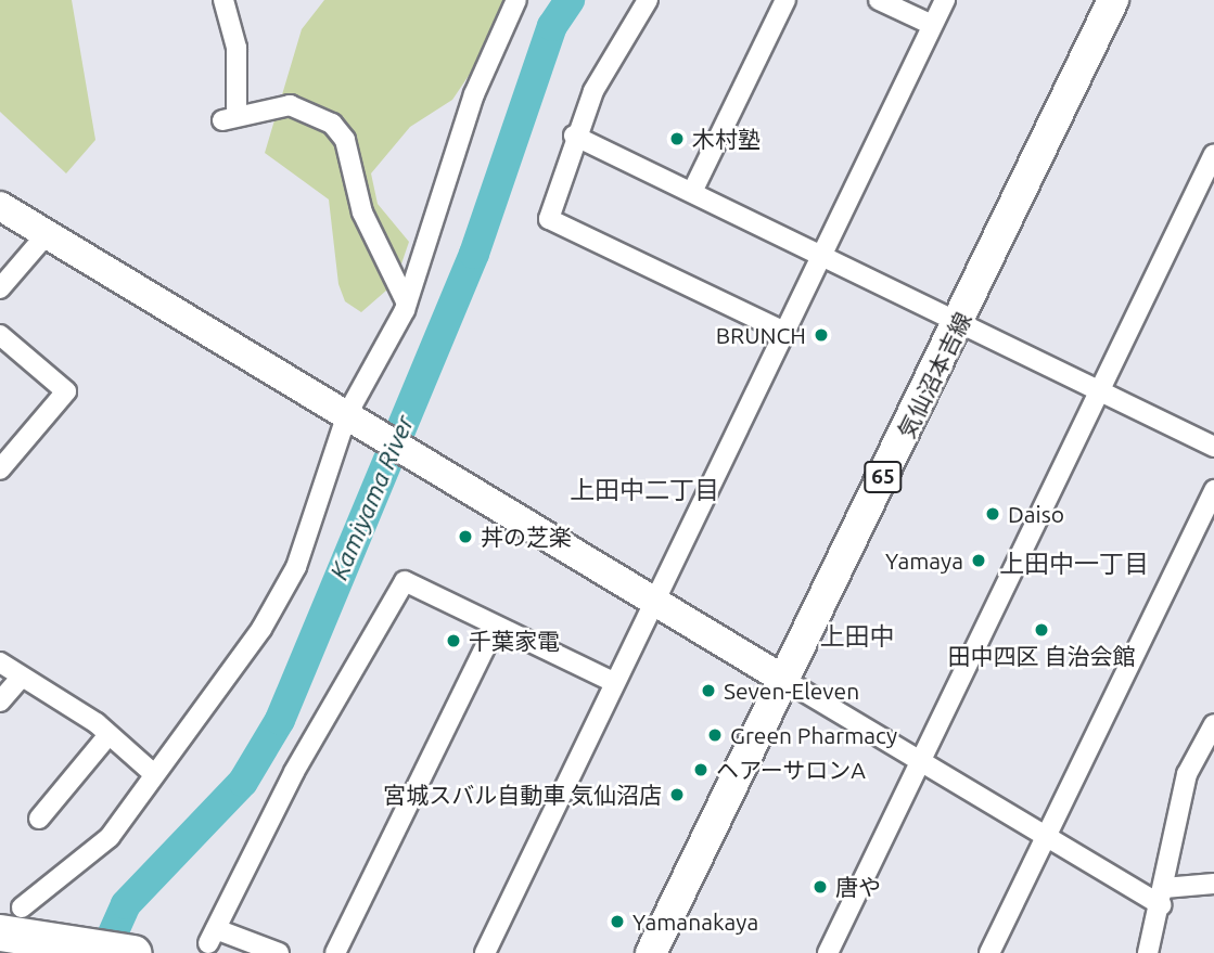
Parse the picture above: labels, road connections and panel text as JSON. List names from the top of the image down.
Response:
{
  "streets": {
    "main road": ["気仙沼本吉線", "65"]
  },
  "districts": ["上田中二丁目", "上田中一丁目", "上田中"],
  "water": ["Kamiyama River"],
  "places": [
    "木村塾",
    "BRUNCH",
    "Daiso",
    "丼の芝楽",
    "Yamaya",
    "田中四区 自治会館",
    "千葉家電",
    "Seven-Eleven",
    "Green Pharmacy",
    "ヘアーサロンA",
    "宮城スバル自動車 気仙沼店",
    "唐や",
    "Yamanakaya"
  ]
}
